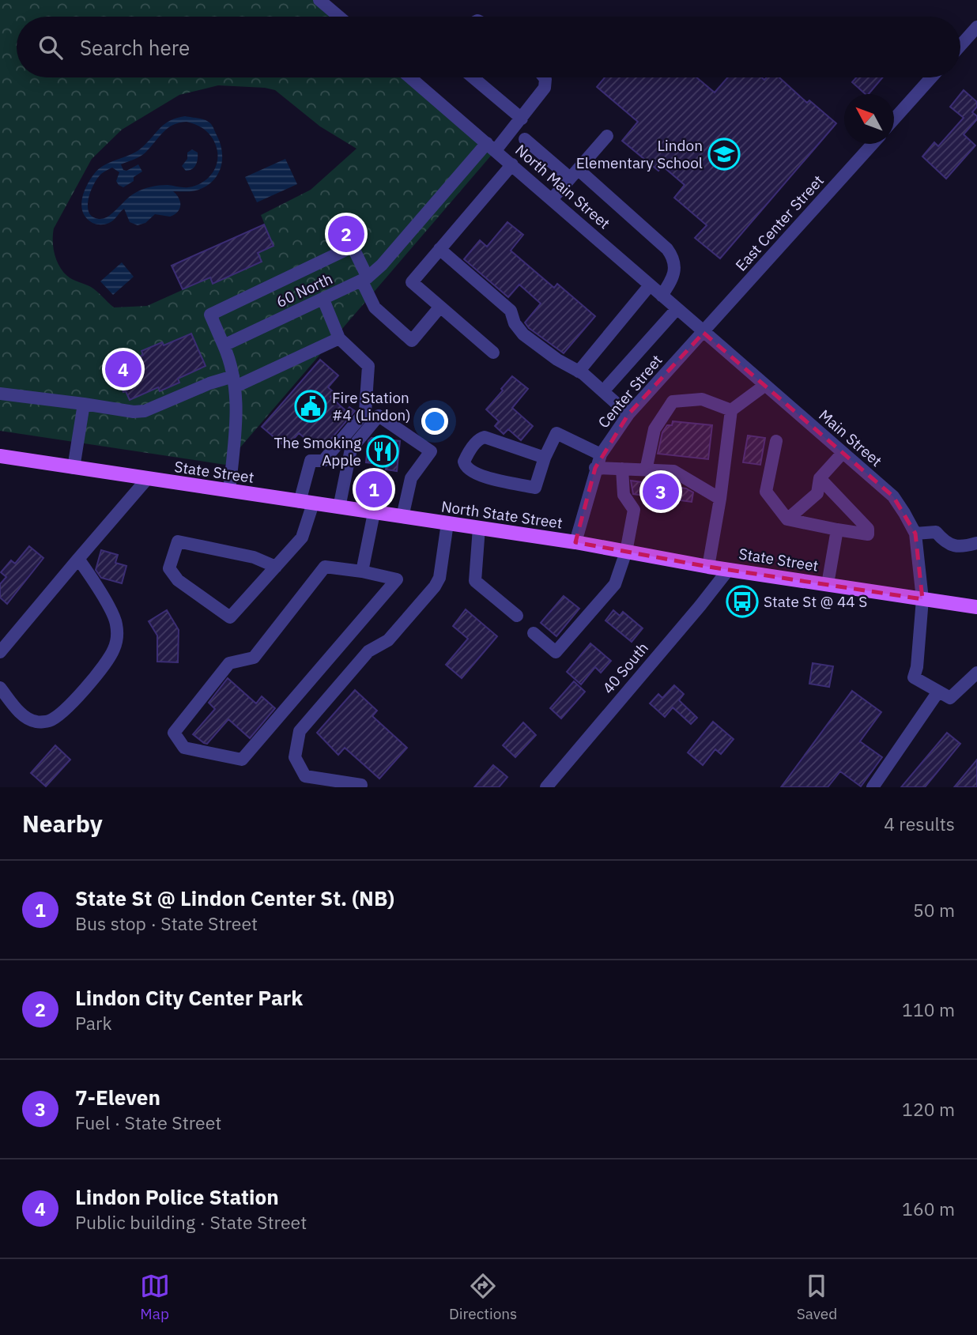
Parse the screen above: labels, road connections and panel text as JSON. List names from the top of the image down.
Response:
{
  "streets": {
    "main road": ["State Street", "North State Street"],
    "street": [
      "North Main Street",
      "East Center Street",
      "60 North",
      "Center Street",
      "Main Street",
      "40 South"
    ]
  },
  "crossings": [
    ["North Main Street", "East Center Street"],
    ["North Main Street", "60 North"],
    ["North Main Street", "Center Street"],
    ["North Main Street", "Main Street"],
    ["East Center Street", "Center Street"],
    ["East Center Street", "Main Street"],
    ["Center Street", "Main Street"],
    ["Center Street", "State Street"],
    ["Center Street", "North State Street"],
    ["Main Street", "State Street"],
    ["State Street", "North State Street"],
    ["State Street", "40 South"]
  ],
  "places": {
    "school or university": ["Lindon Elementary School"],
    "public building": ["Fire Station #4 (Lindon)"],
    "restaurant": ["The Smoking Apple"],
    "bus stop": ["State St @ 44 S"]
  },
  "north": "top left",
  "page": {
    "search": "Search here",
    "pins": [
      "2",
      "4",
      "1",
      "3"
    ],
    "heading": ["Nearby", "4 results"],
    "list": [
      {
        "mark": "1",
        "name": "State St @ Lindon Center St. (NB)",
        "note": "Bus stop · State Street",
        "value": "50 m"
      },
      {
        "mark": "2",
        "name": "Lindon City Center Park",
        "note": "Park",
        "value": "110 m"
      },
      {
        "mark": "3",
        "name": "7-Eleven",
        "note": "Fuel · State Street",
        "value": "120 m"
      },
      {
        "mark": "4",
        "name": "Lindon Police Station",
        "note": "Public building · State Street",
        "value": "160 m"
      }
    ],
    "nav": ["Map", "Directions", "Saved"]
  }
}
